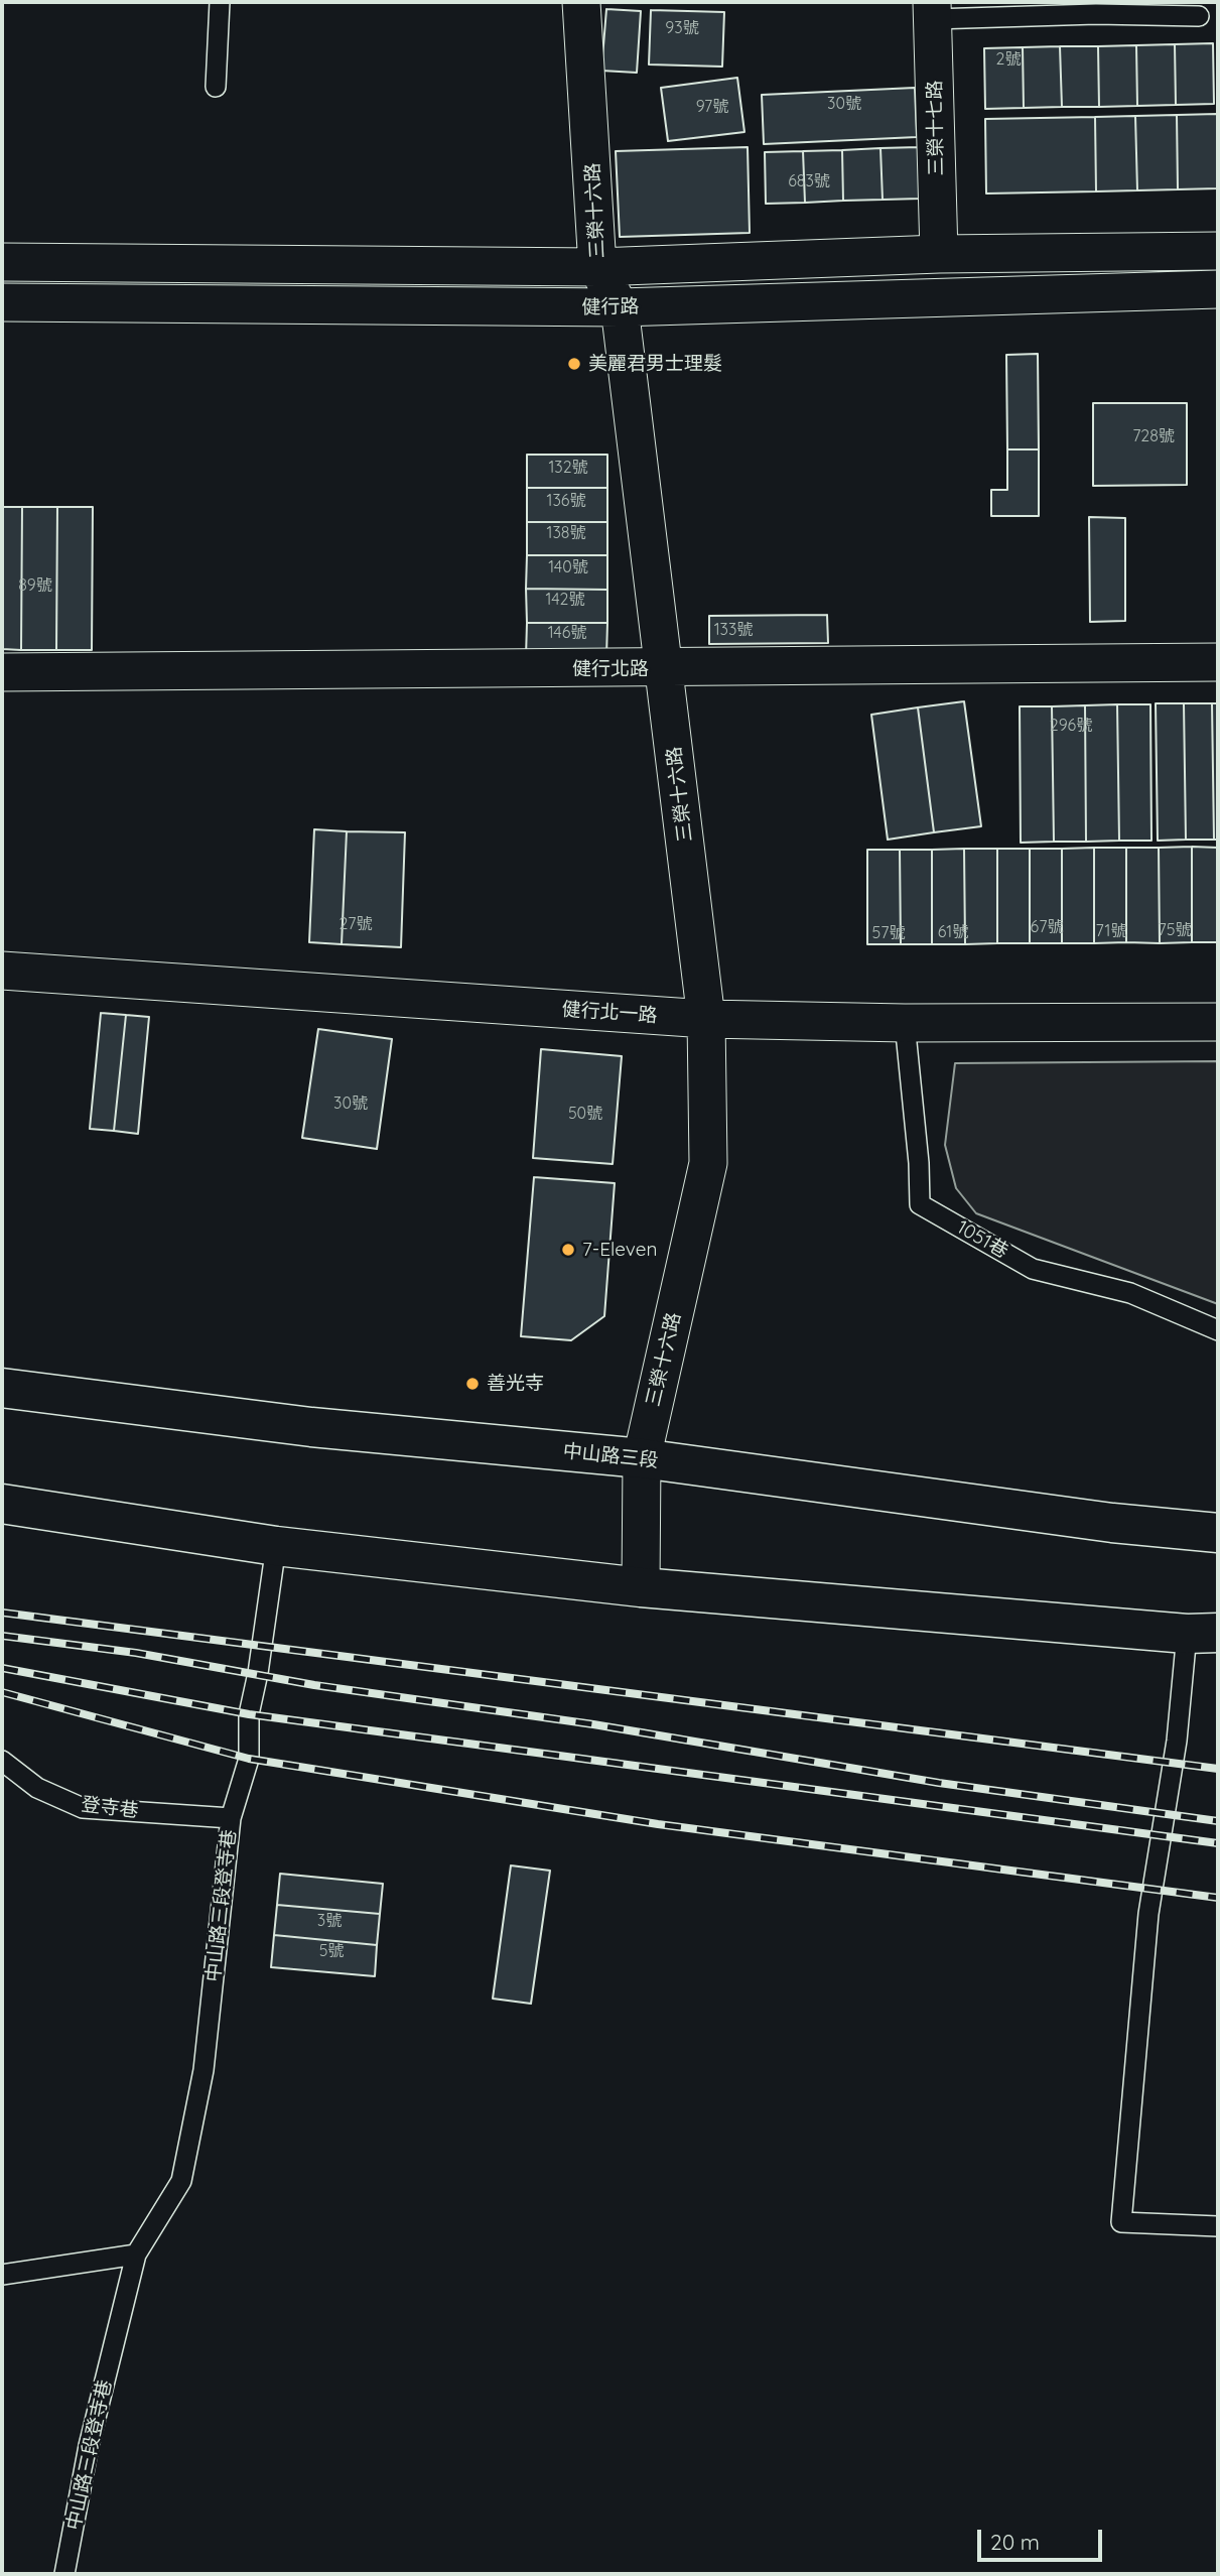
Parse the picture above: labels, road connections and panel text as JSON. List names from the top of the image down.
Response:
{
  "streets": {
    "main road": ["中山路三段"],
    "street": [
      "三榮十七路",
      "三榮十六路",
      "健行路",
      "健行北路",
      "健行北一路"
    ],
    "lane": ["1051巷", "登寺巷", "中山路三段登寺巷"]
  },
  "crossings": [
    ["三榮十七路", "健行路"],
    ["三榮十六路", "健行路"],
    ["三榮十六路", "健行北路"],
    ["三榮十六路", "健行北一路"],
    ["三榮十六路", "中山路三段"],
    ["健行北一路", "1051巷"],
    ["登寺巷", "中山路三段登寺巷"]
  ],
  "places": ["美麗君男士理髮", "7-Eleven", "善光寺"],
  "house_numbers": [
    "93號",
    "2號",
    "30號",
    "97號",
    "683號",
    "728號",
    "132號",
    "136號",
    "138號",
    "140號",
    "89號",
    "142號",
    "133號",
    "146號",
    "296號",
    "27號",
    "67號",
    "75號",
    "71號",
    "61號",
    "57號",
    "30號",
    "50號",
    "3號",
    "5號"
  ],
  "scale_bar": "20 m"
}
